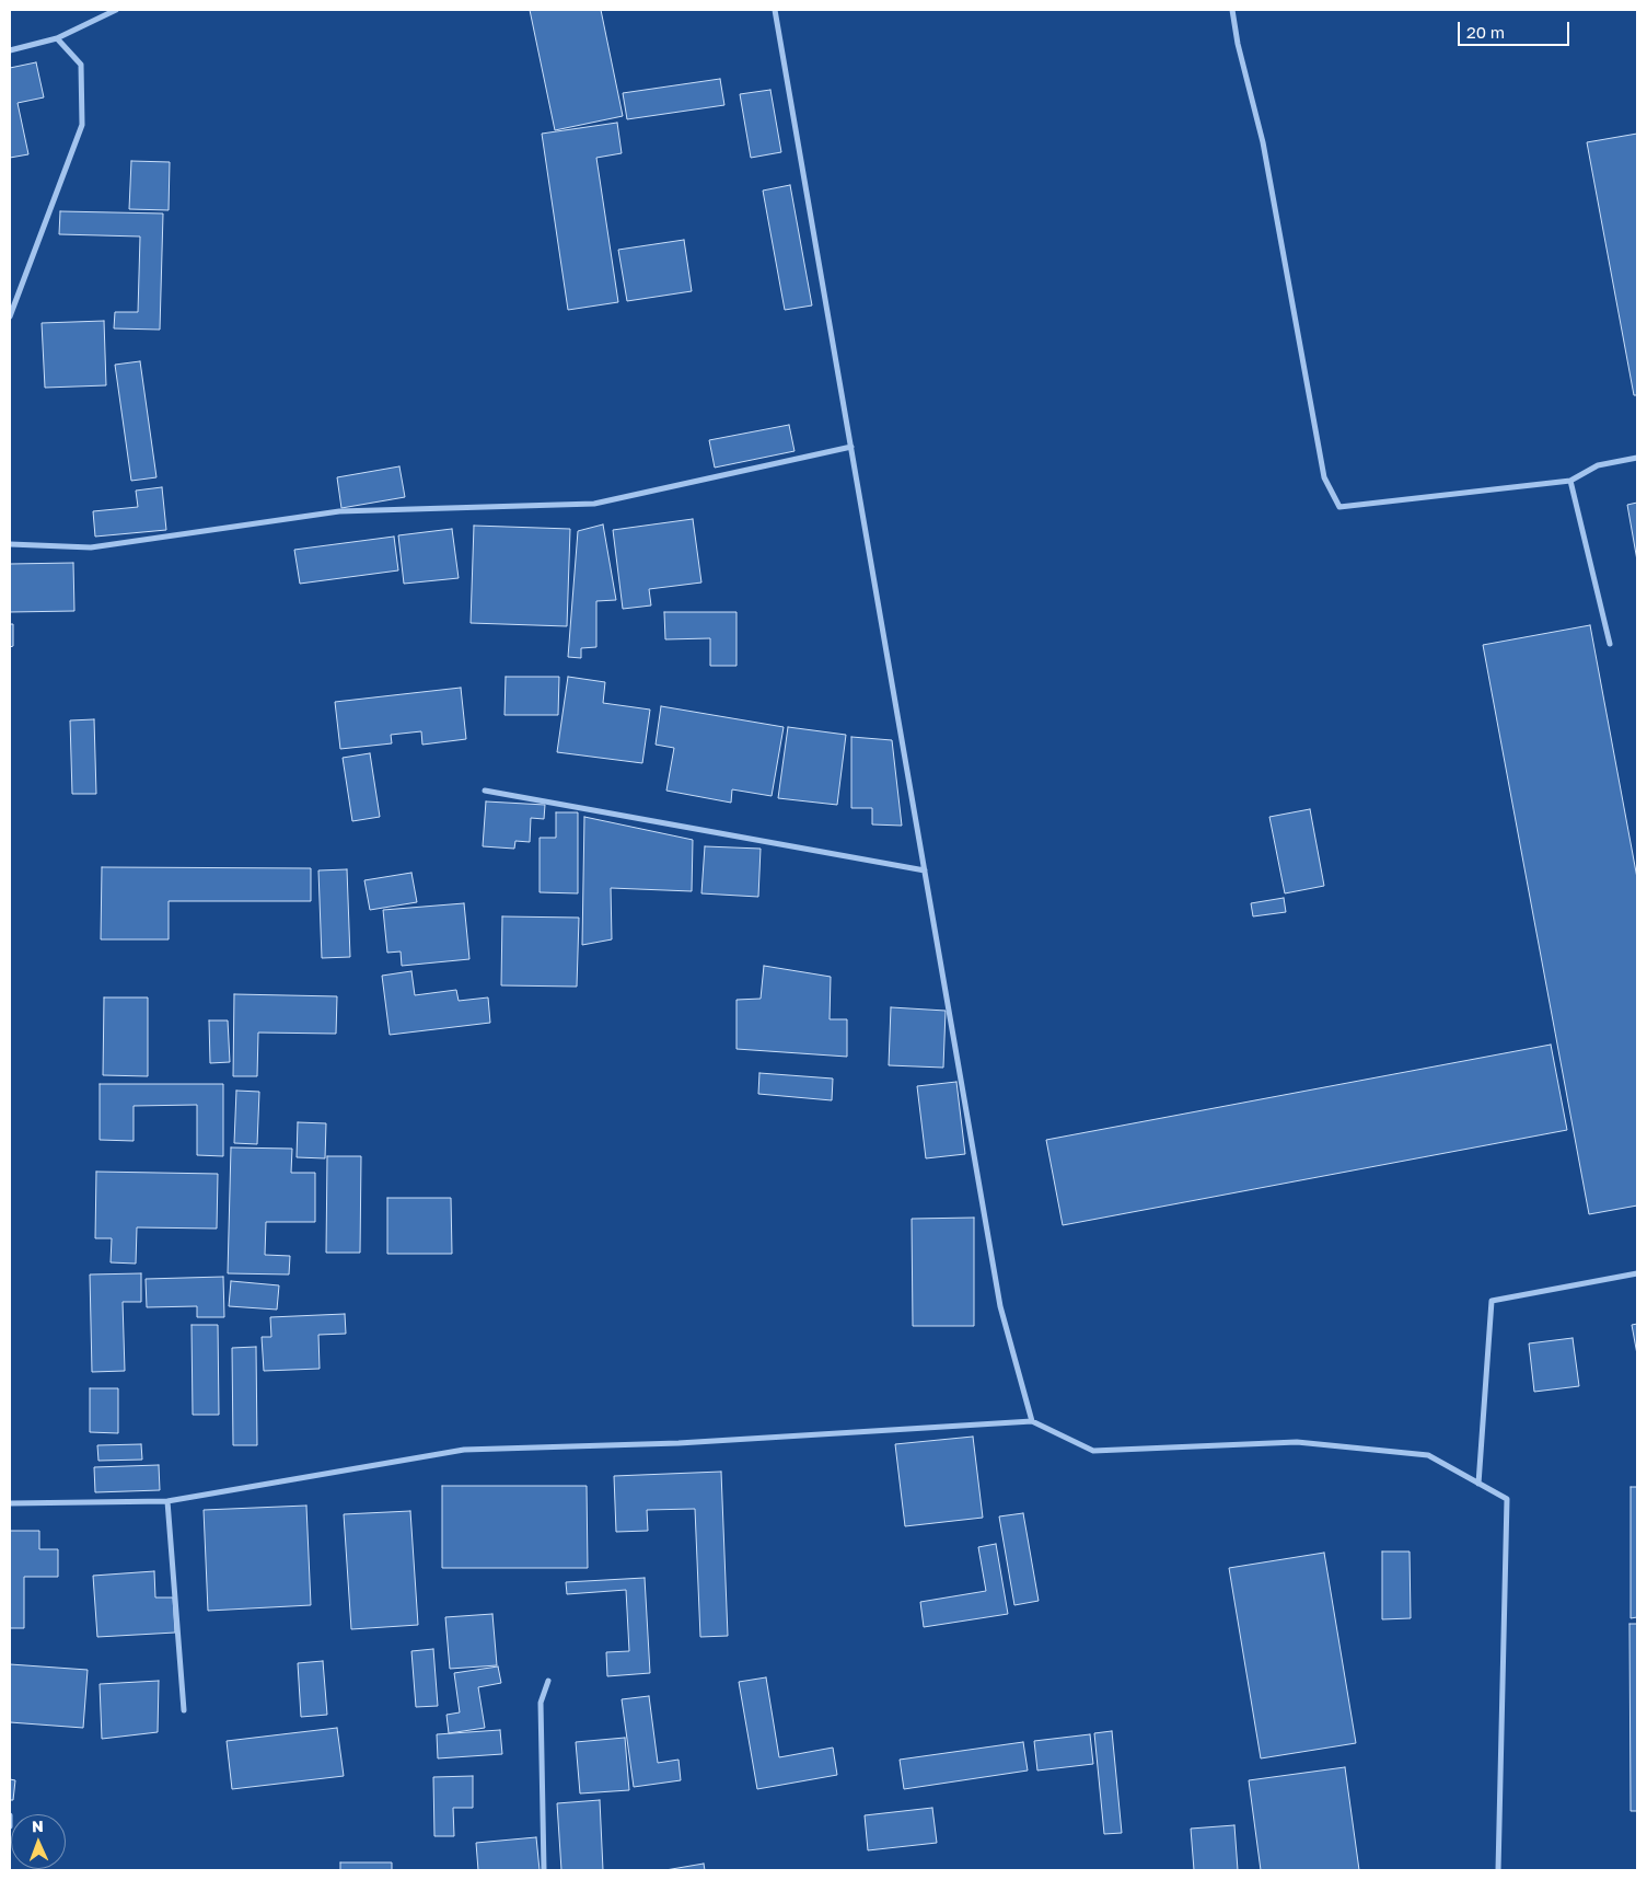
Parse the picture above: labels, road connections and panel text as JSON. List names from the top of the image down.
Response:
{
  "scale_bar": "20 m",
  "north": "top"
}
